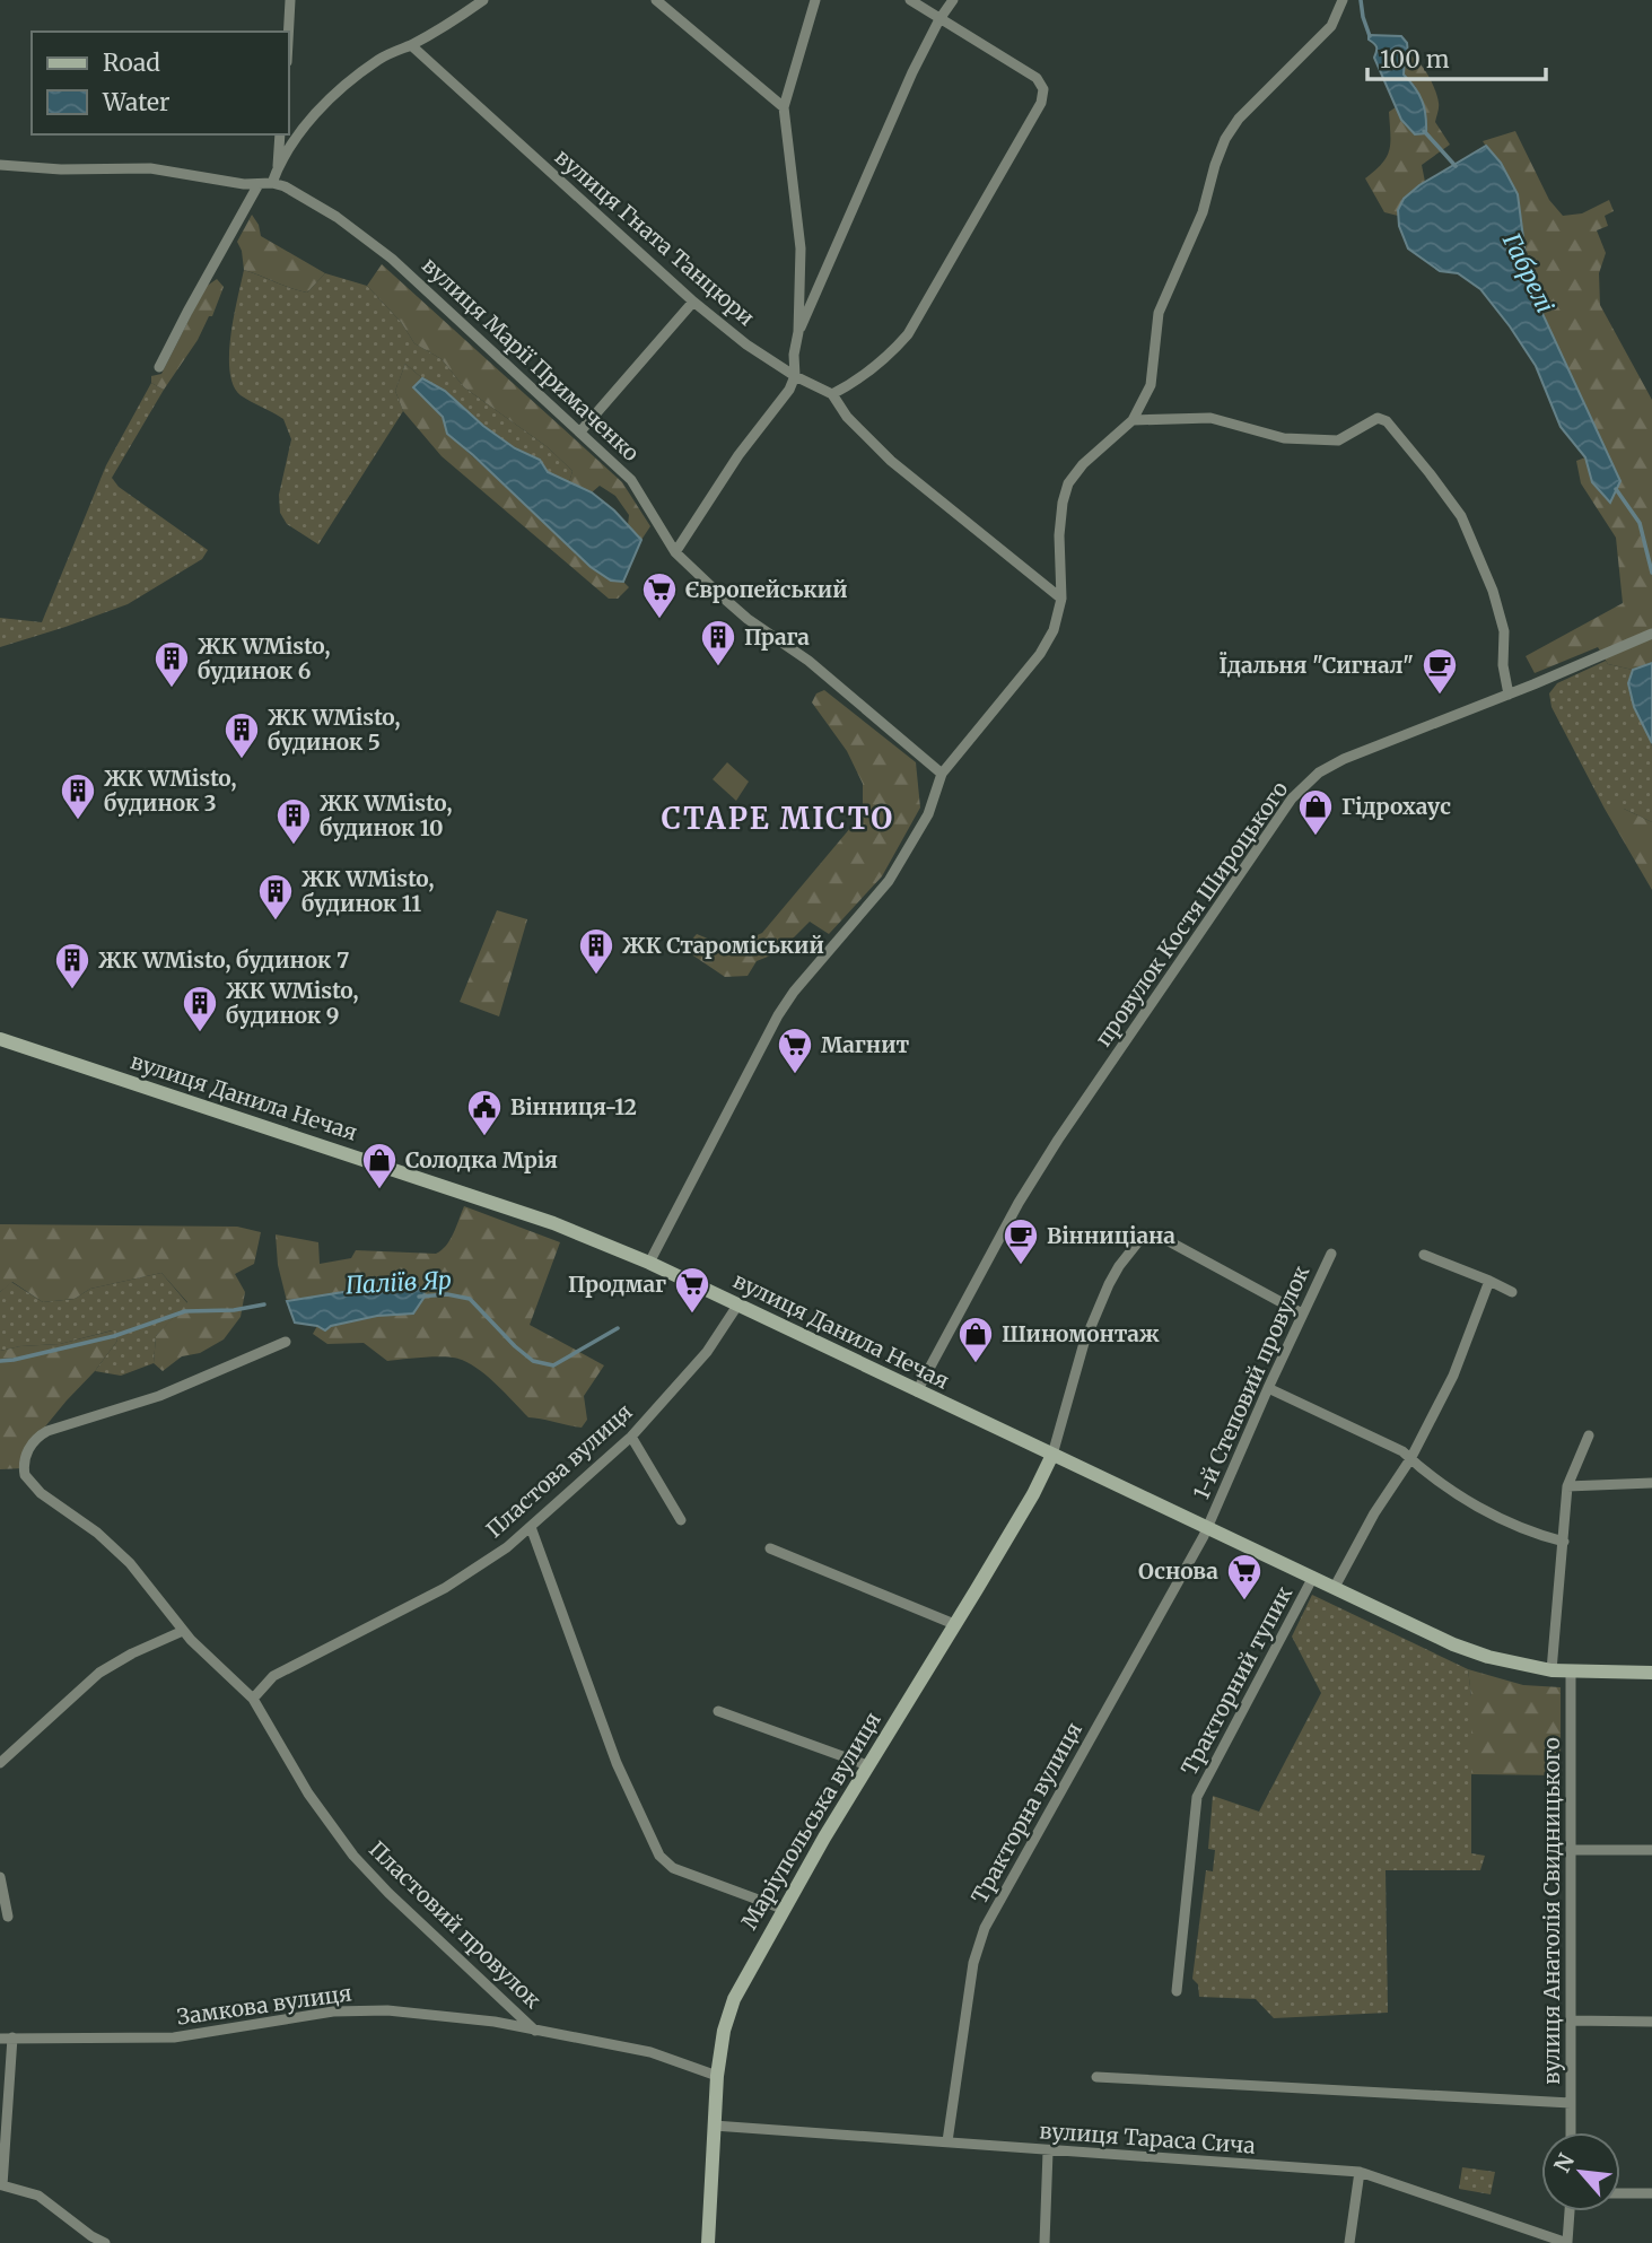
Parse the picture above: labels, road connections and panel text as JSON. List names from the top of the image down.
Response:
{
  "streets": {
    "main road": ["вулиця Данила Нечая", "Маріупольська вулиця"],
    "street": [
      "вулиця Гната Танцюри",
      "вулиця Марії Примаченко",
      "провулок Костя Широцького",
      "1-й Степовий провулок",
      "Пластова вулиця",
      "Тракторний тупик",
      "Тракторна вулиця",
      "вулиця Анатолія Свидницького",
      "Пластовий провулок",
      "Замкова вулиця",
      "вулиця Тараса Сича"
    ]
  },
  "crossings": [
    ["провулок Костя Широцького", "вулиця Данила Нечая"],
    ["вулиця Данила Нечая", "1-й Степовий провулок"],
    ["вулиця Данила Нечая", "Пластова вулиця"],
    ["вулиця Данила Нечая", "Тракторний тупик"],
    ["вулиця Данила Нечая", "Тракторна вулиця"],
    ["вулиця Данила Нечая", "Маріупольська вулиця"],
    ["вулиця Данила Нечая", "вулиця Анатолія Свидницького"],
    ["1-й Степовий провулок", "Тракторна вулиця"],
    ["Пластова вулиця", "Пластовий провулок"],
    ["Тракторна вулиця", "вулиця Тараса Сича"],
    ["Маріупольська вулиця", "Замкова вулиця"],
    ["Маріупольська вулиця", "вулиця Тараса Сича"],
    ["Пластовий провулок", "Замкова вулиця"]
  ],
  "districts": ["СТАРЕ МІСТО"],
  "water": ["Габрелі", "Паліїв Яр"],
  "places": {
    "supermarket": [
      "Європейський",
      "Магнит",
      "Продмаг",
      "Основа"
    ],
    "building": [
      "Прага",
      "ЖК WMisto, будинок 6",
      "ЖК WMisto, будинок 5",
      "ЖК WMisto, будинок 3",
      "ЖК WMisto, будинок 10",
      "ЖК WMisto, будинок 11",
      "ЖК Староміський",
      "ЖК WMisto, будинок 7",
      "ЖК WMisto, будинок 9"
    ],
    "cafe": ["Їдальня \"Сигнал\"", "Вінниціана"],
    "shop": ["Гідрохаус", "Солодка Мрія", "Шиномонтаж"],
    "public building": ["Вінниця-12"]
  },
  "legend": ["Road", "Water"],
  "scale_bar": "100 m",
  "north": "top left"
}
